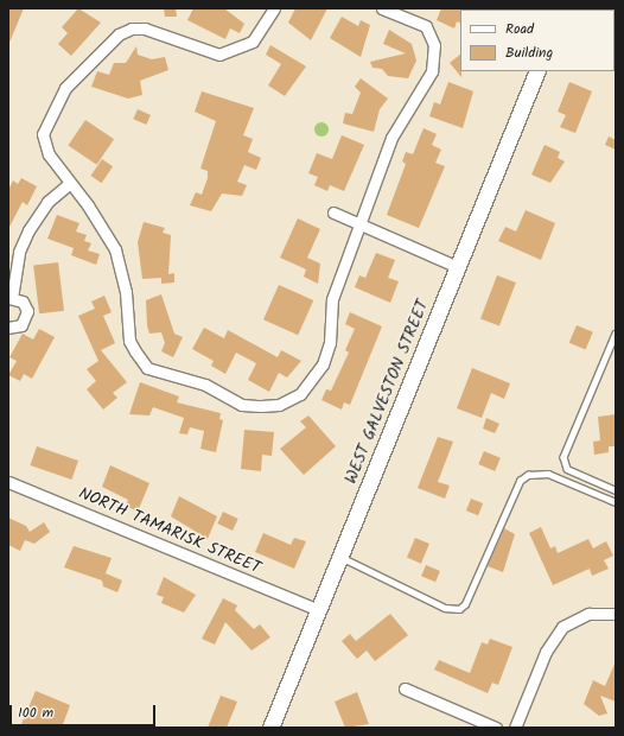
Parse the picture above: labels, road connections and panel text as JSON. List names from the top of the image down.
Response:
{
  "streets": {
    "street": ["WEST GALVESTON STREET", "NORTH TAMARISK STREET"]
  },
  "crossings": [
    ["WEST GALVESTON STREET", "NORTH TAMARISK STREET"]
  ],
  "legend": ["Road", "Building"],
  "scale_bar": "100 m"
}
